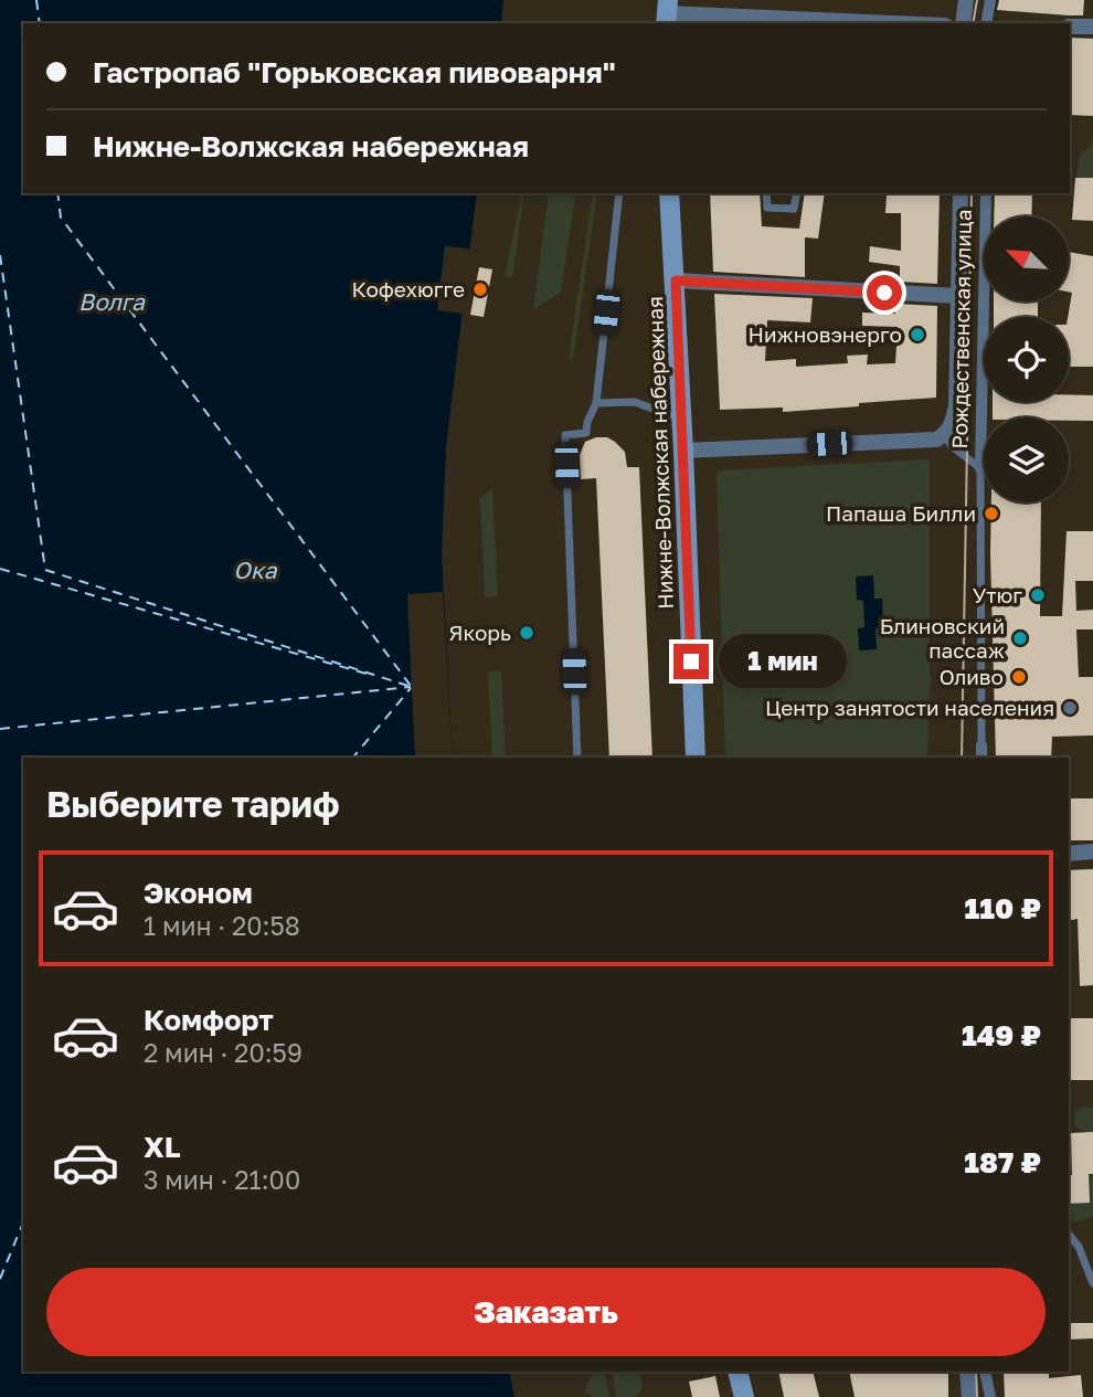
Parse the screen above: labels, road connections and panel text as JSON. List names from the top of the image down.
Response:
{
  "streets": {
    "main road": ["Нижне-Волжская набережная"],
    "street": ["Рождественская улица"]
  },
  "water": ["Волга", "Ока"],
  "places": [
    "Кофехюгге",
    "Нижновэнерго",
    "Папаша Билли",
    "Утюг",
    "Якорь",
    "Блиновский пассаж",
    "Оливо",
    "Центр занятости населения"
  ],
  "north": "top left",
  "page": {
    "banner": ["Гастропаб \"Горьковская пивоварня\"", "Нижне-Волжская набережная"],
    "bubble": "1 мин",
    "heading": "Выберите тариф",
    "list": [
      {
        "name": "Эконом",
        "note": "1 мин · 20:58",
        "value": "110 ₽"
      },
      {
        "name": "Комфорт",
        "note": "2 мин · 20:59",
        "value": "149 ₽"
      },
      {
        "name": "XL",
        "note": "3 мин · 21:00",
        "value": "187 ₽"
      }
    ],
    "buttons": "Заказать"
  }
}
